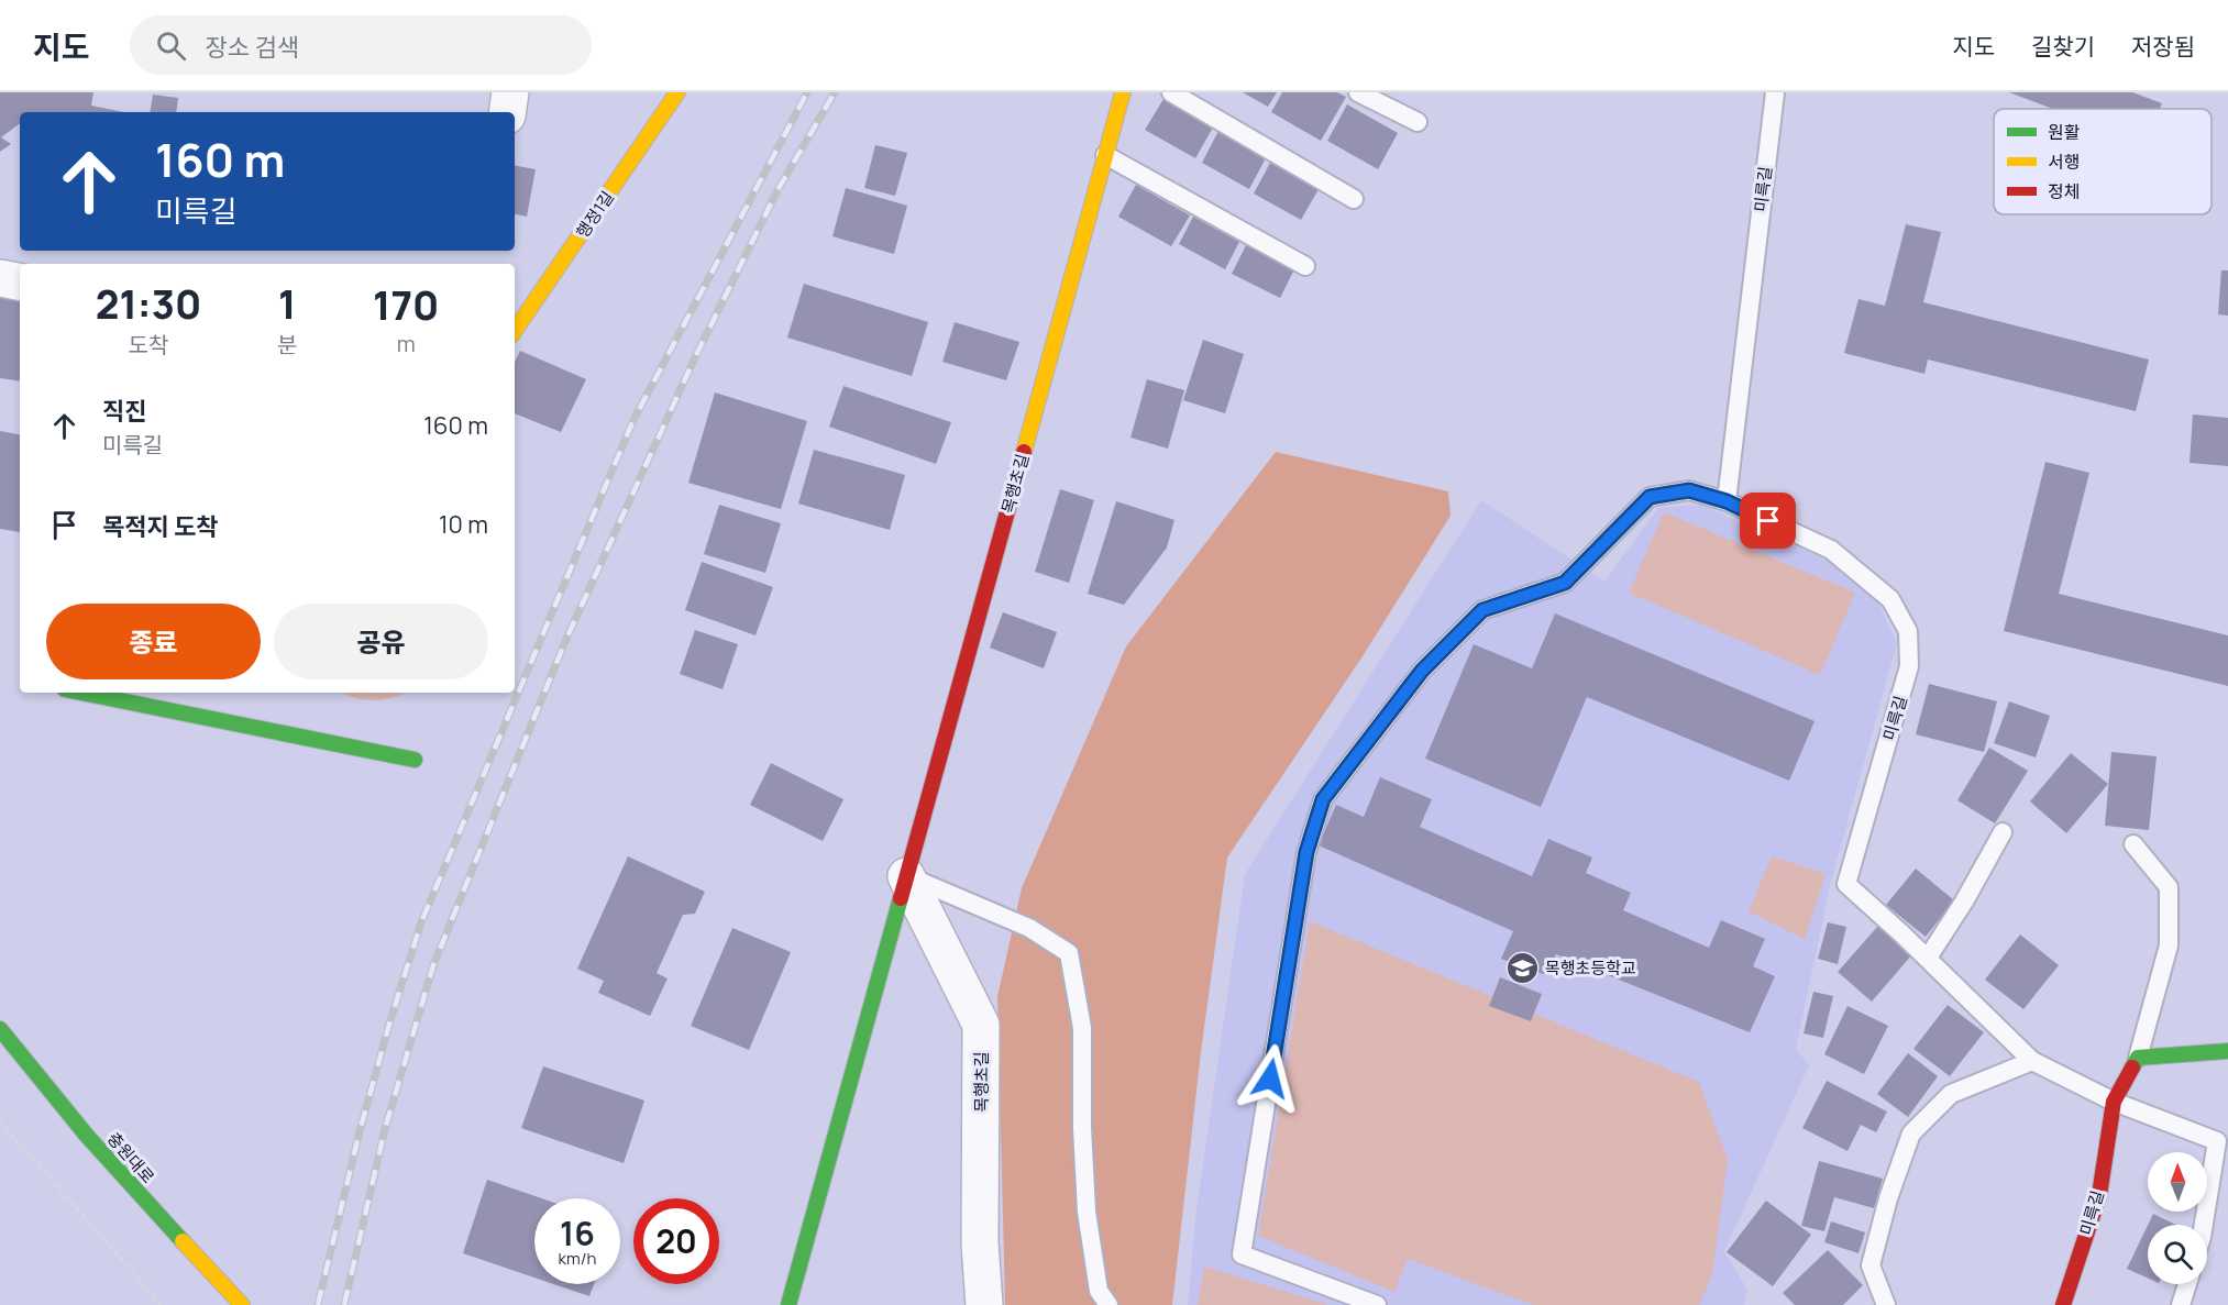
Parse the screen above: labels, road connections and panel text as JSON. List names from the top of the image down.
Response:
{
  "streets": {
    "street": [
      "미륵길",
      "행정1길",
      "목행초길",
      "충원대로"
    ]
  },
  "places": {
    "school or university": ["목행초등학교"]
  },
  "legend": ["원활", "서행", "정체"],
  "north": "top",
  "page": {
    "header": "지도",
    "search": "장소 검색",
    "nav": ["지도", "길찾기", "저장됨"],
    "turn": ["160 m", "미륵길"],
    "eta": [
      "21:30",
      "도착",
      "1",
      "분",
      "170",
      "m"
    ],
    "list": [
      {
        "name": "직진",
        "note": "미륵길",
        "value": "160 m"
      },
      {
        "name": "목적지 도착",
        "value": "10 m"
      }
    ],
    "buttons": ["종료", "공유"],
    "speed": "16 km/h",
    "limit": "20"
  }
}
